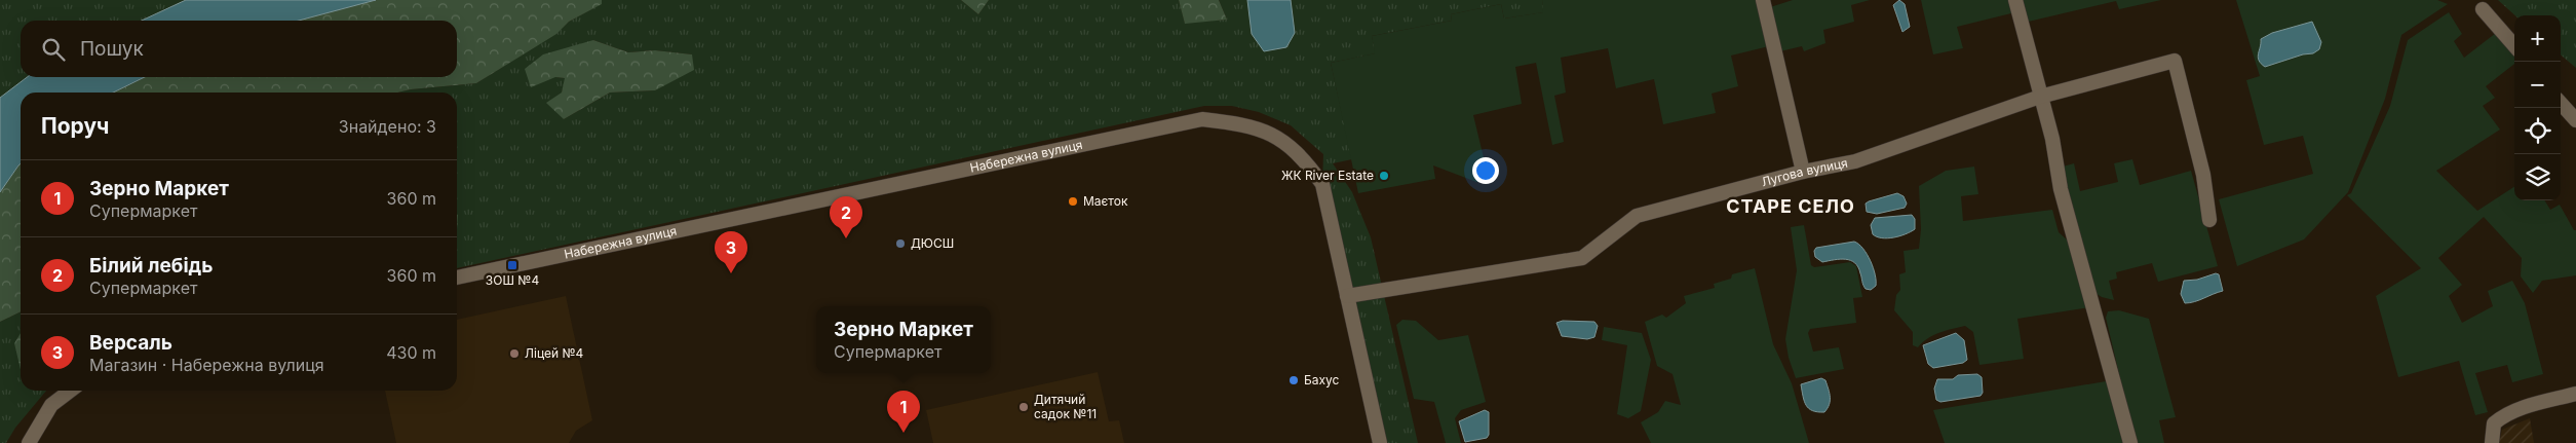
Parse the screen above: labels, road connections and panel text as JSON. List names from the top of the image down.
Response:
{
  "streets": {
    "street": ["Набережна вулиця", "Лугова вулиця"]
  },
  "crossings": [
    ["Набережна вулиця", "Лугова вулиця"]
  ],
  "districts": ["СТАРЕ СЕЛО"],
  "places": {
    "other": [
      "ЖК River Estate",
      "Маєток",
      "ДЮСШ",
      "Ліцей №4",
      "Бахус",
      "Дитячий садок №11"
    ],
    "transit": ["ЗОШ №4"]
  },
  "page": {
    "map_buttons": ["+", "−"],
    "search": "Пошук",
    "heading": ["Поруч", "Знайдено: 3"],
    "list": [
      {
        "mark": "1",
        "name": "Зерно Маркет",
        "note": "Супермаркет",
        "value": "360 m"
      },
      {
        "mark": "2",
        "name": "Білий лебідь",
        "note": "Супермаркет",
        "value": "360 m"
      },
      {
        "mark": "3",
        "name": "Версаль",
        "note": "Магазин · Набережна вулиця",
        "value": "430 m"
      }
    ],
    "pins": ["2", "3", "1"],
    "popup": ["Зерно Маркет", "Супермаркет"]
  }
}
